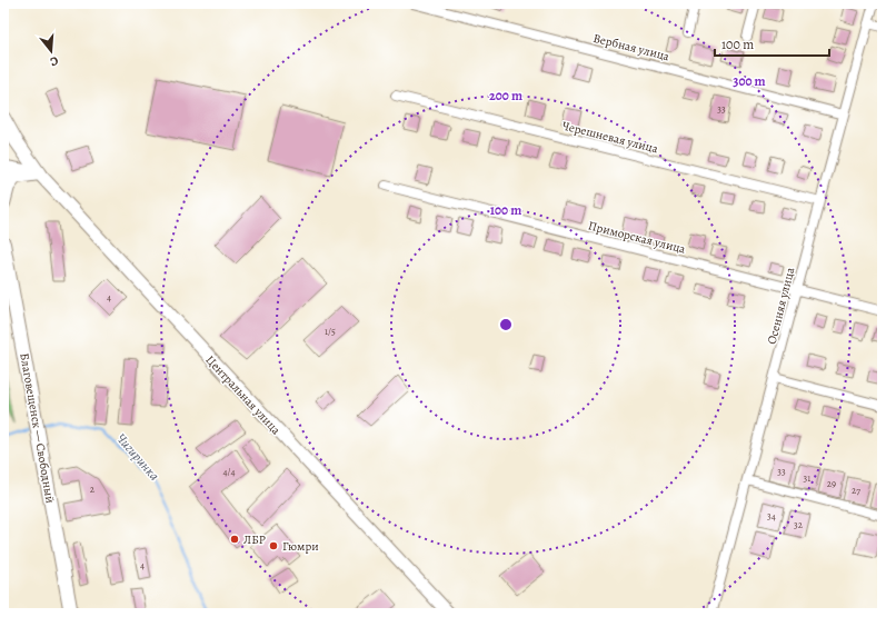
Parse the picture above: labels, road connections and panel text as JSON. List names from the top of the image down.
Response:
{
  "streets": {
    "main road": ["Благовещенск — Свободный"],
    "street": [
      "Вербная улица",
      "Черешневая улица",
      "Приморская улица",
      "Осенняя улица",
      "Центральная улица"
    ]
  },
  "crossings": [
    ["Вербная улица", "Осенняя улица"],
    ["Черешневая улица", "Осенняя улица"],
    ["Приморская улица", "Осенняя улица"]
  ],
  "water": ["Чигиринка"],
  "places": ["ЛБР", "Гюмри"],
  "house_numbers": [
    "33",
    "4",
    "1/5",
    "4/4",
    "33",
    "31",
    "29",
    "2",
    "27",
    "34",
    "32",
    "4"
  ],
  "scale_bar": "100 m",
  "north": "bottom",
  "rings": ["300 m", "200 m", "100 m"]
}
